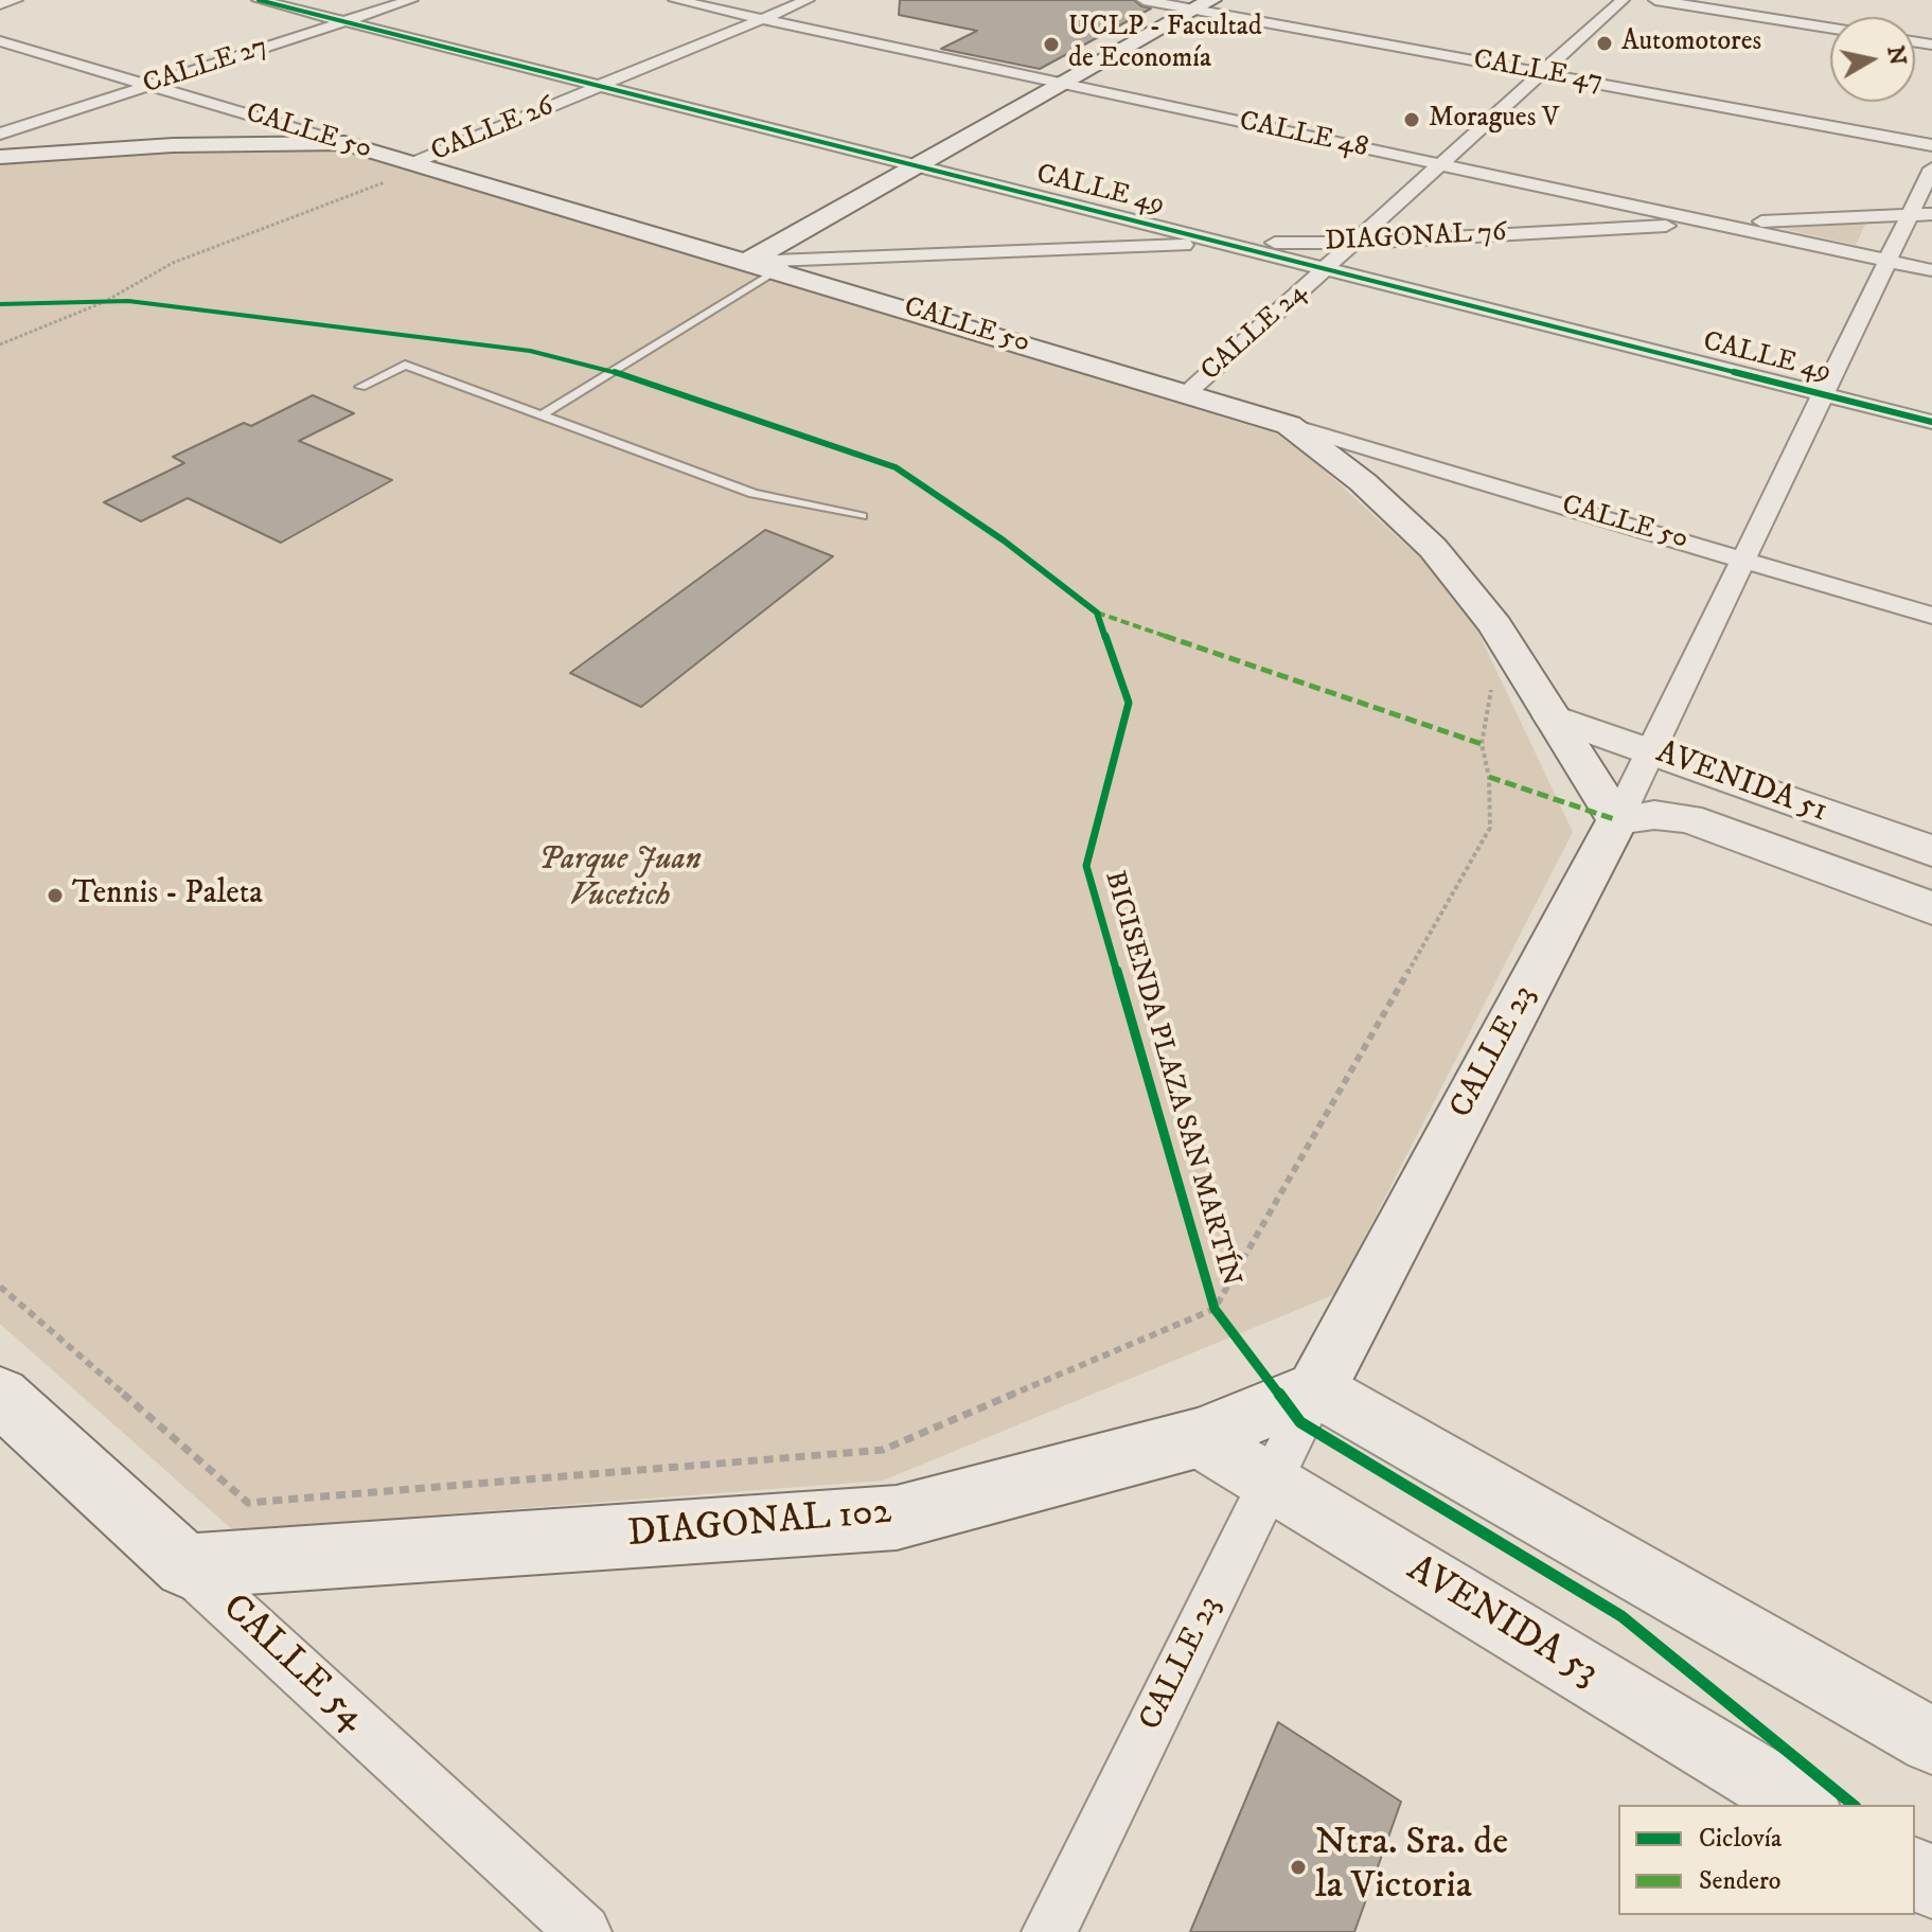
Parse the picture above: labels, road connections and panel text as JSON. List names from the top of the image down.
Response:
{
  "streets": {
    "main road": [
      "CALLE 50",
      "CALLE 23",
      "DIAGONAL 102",
      "CALLE 54"
    ],
    "street": [
      "CALLE 27",
      "CALLE 47",
      "CALLE 26",
      "CALLE 48",
      "CALLE 49",
      "DIAGONAL 76",
      "CALLE 24",
      "AVENIDA 51",
      "AVENIDA 53"
    ],
    "cycle path": ["BICISENDA PLAZA SAN MARTÍN"]
  },
  "crossings": [
    ["CALLE 27", "CALLE 50"],
    ["CALLE 27", "CALLE 49"],
    ["CALLE 47", "CALLE 24"],
    ["CALLE 26", "CALLE 50"],
    ["CALLE 26", "CALLE 48"],
    ["CALLE 26", "CALLE 49"],
    ["CALLE 50", "DIAGONAL 76"],
    ["CALLE 50", "CALLE 24"],
    ["CALLE 50", "CALLE 23"],
    ["CALLE 48", "DIAGONAL 76"],
    ["CALLE 48", "CALLE 24"],
    ["CALLE 48", "CALLE 23"],
    ["CALLE 49", "DIAGONAL 76"],
    ["CALLE 49", "CALLE 24"],
    ["CALLE 49", "CALLE 23"],
    ["DIAGONAL 76", "CALLE 24"],
    ["DIAGONAL 76", "CALLE 23"],
    ["AVENIDA 51", "CALLE 23"],
    ["CALLE 23", "DIAGONAL 102"],
    ["CALLE 23", "AVENIDA 53"],
    ["DIAGONAL 102", "AVENIDA 53"],
    ["DIAGONAL 102", "CALLE 54"]
  ],
  "parks": ["Parque Juan Vucetich"],
  "places": [
    "Automotores",
    "UCLP - Facultad de Economía",
    "Moragues V",
    "Tennis - Paleta",
    "Ntra. Sra. de la Victoria"
  ],
  "legend": ["Ciclovía", "Sendero"],
  "north": "right"
}
